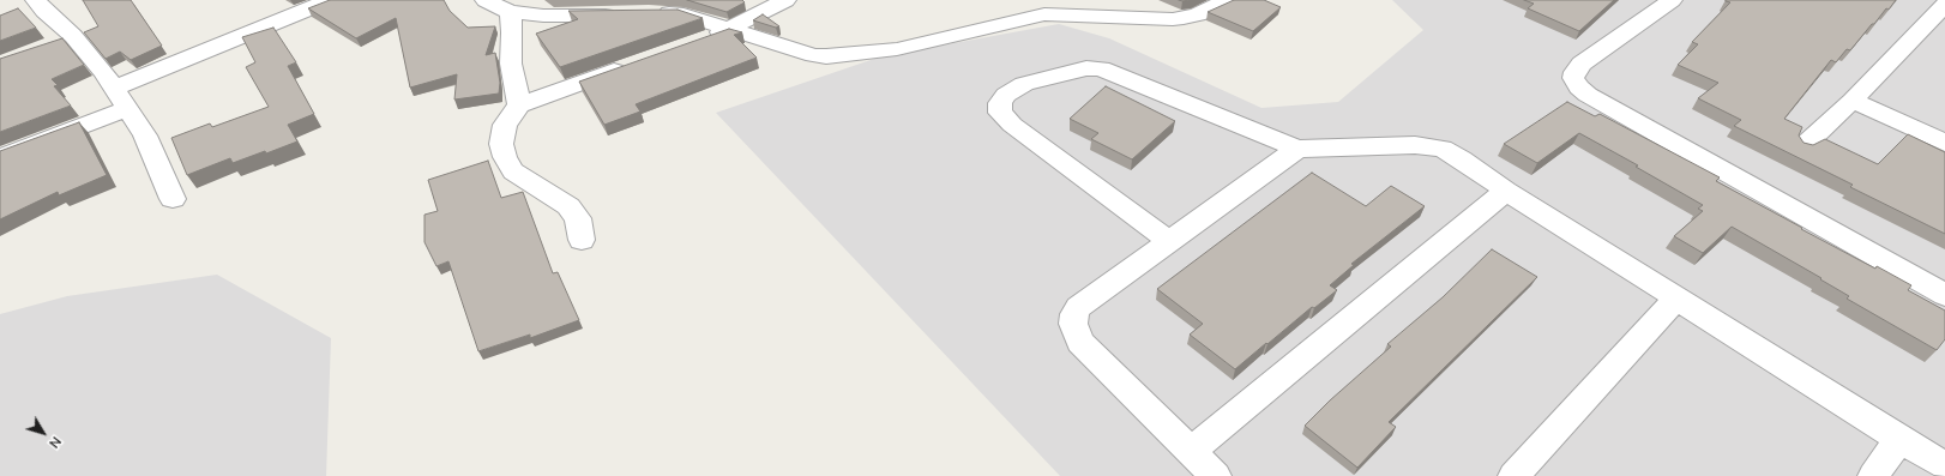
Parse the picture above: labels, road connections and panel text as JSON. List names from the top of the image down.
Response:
{
  "north": "bottom right"
}
